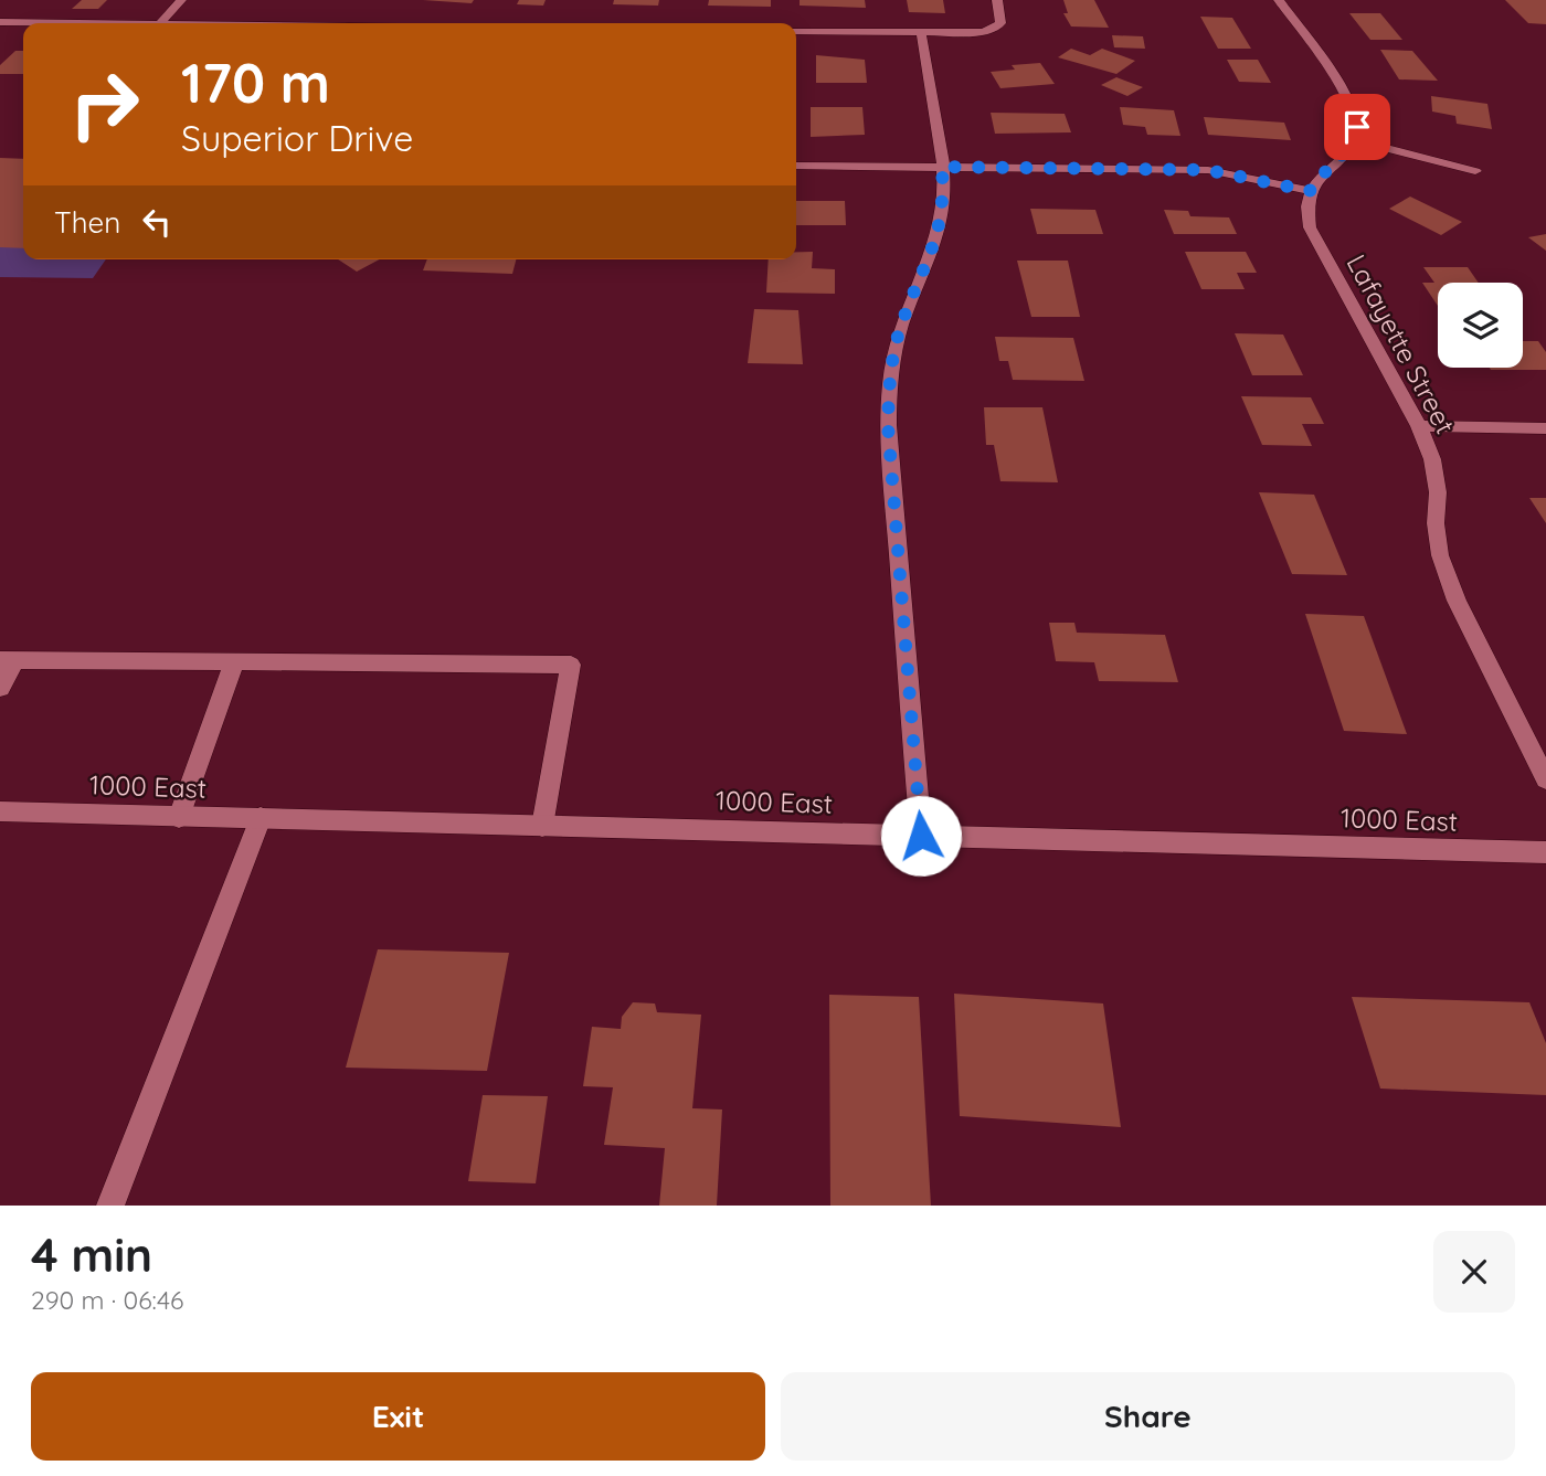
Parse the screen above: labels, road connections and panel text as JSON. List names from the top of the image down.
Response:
{
  "streets": {
    "street": ["Lafayette Street", "1000 East"]
  },
  "page": {
    "turn": ["170 m", "Superior Drive"],
    "then": "Then",
    "heading": ["4 min", "290 m · 06:46"],
    "buttons": ["Exit", "Share"]
  }
}
